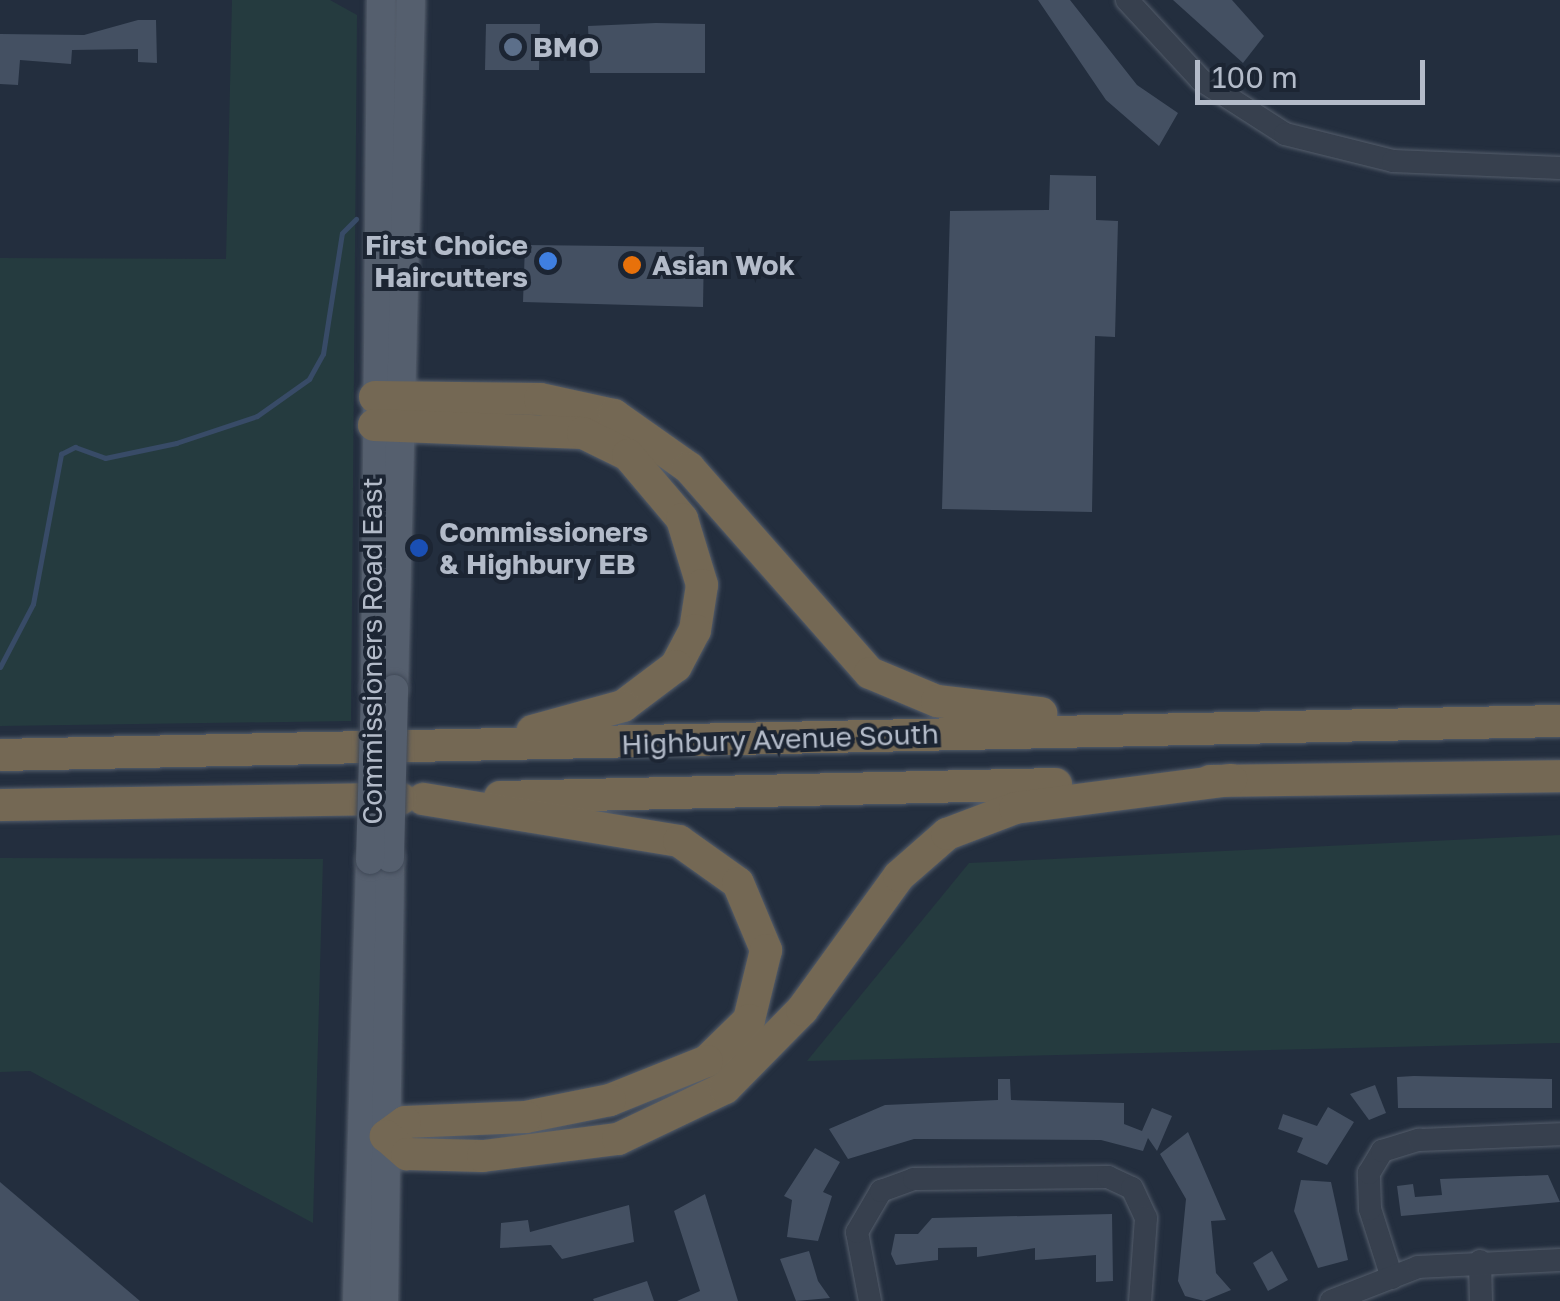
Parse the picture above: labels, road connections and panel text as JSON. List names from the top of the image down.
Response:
{
  "streets": {
    "highway": ["Highbury Avenue South"],
    "main road": ["Commissioners Road East"]
  },
  "places": [
    "BMO",
    "First Choice Haircutters",
    "Asian Wok",
    "Commissioners & Highbury EB"
  ],
  "scale_bar": "100 m"
}
